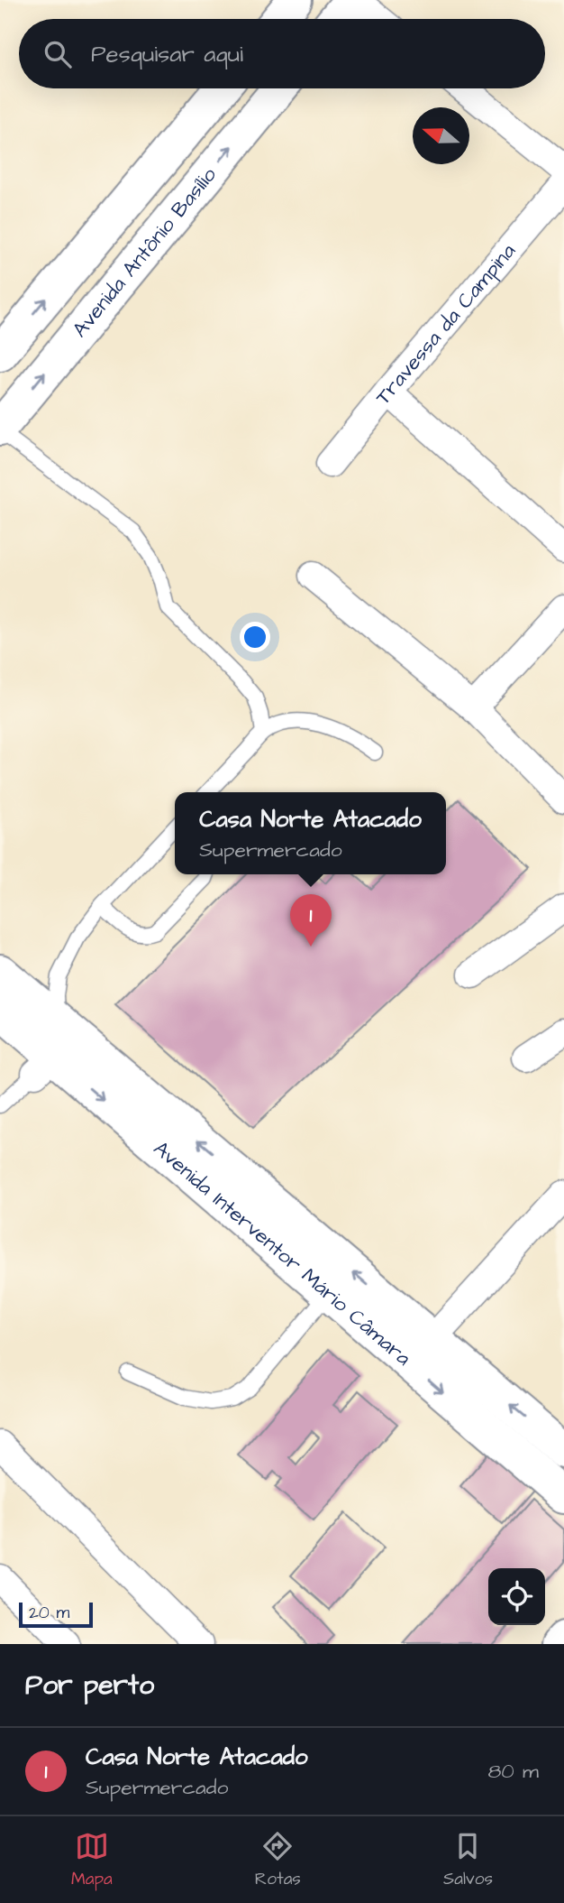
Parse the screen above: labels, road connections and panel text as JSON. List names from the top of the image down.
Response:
{
  "streets": {
    "main road": ["Avenida Antônio Basílio", "Avenida Interventor Mário Câmara"],
    "street": ["Travessa da Campina"]
  },
  "scale_bar": "20 m",
  "north": "left",
  "page": {
    "search": "Pesquisar aqui",
    "popup": ["Casa Norte Atacado", "Supermercado"],
    "pins": "1",
    "scale": "20 m",
    "heading": "Por perto",
    "list": [
      {
        "mark": "1",
        "name": "Casa Norte Atacado",
        "note": "Supermercado",
        "value": "80 m"
      }
    ],
    "nav": ["Mapa", "Rotas", "Salvos"]
  }
}
